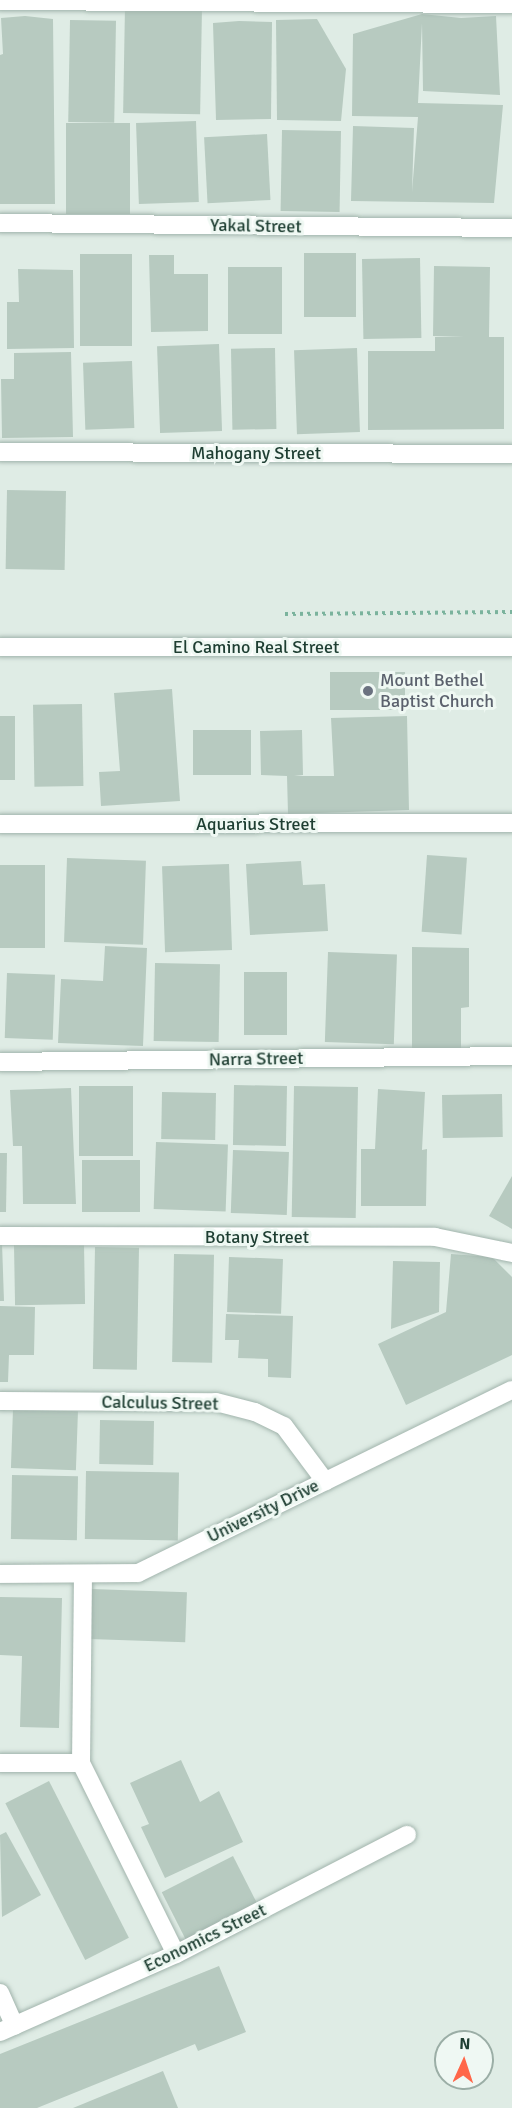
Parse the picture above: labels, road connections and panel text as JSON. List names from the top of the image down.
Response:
{
  "streets": {
    "street": [
      "Yakal Street",
      "Mahogany Street",
      "El Camino Real Street",
      "Aquarius Street",
      "Narra Street",
      "Botany Street",
      "Calculus Street",
      "University Drive",
      "Economics Street"
    ]
  },
  "crossings": [
    ["Calculus Street", "University Drive"]
  ],
  "places": ["Mount Bethel Baptist Church"],
  "north": "top"
}
